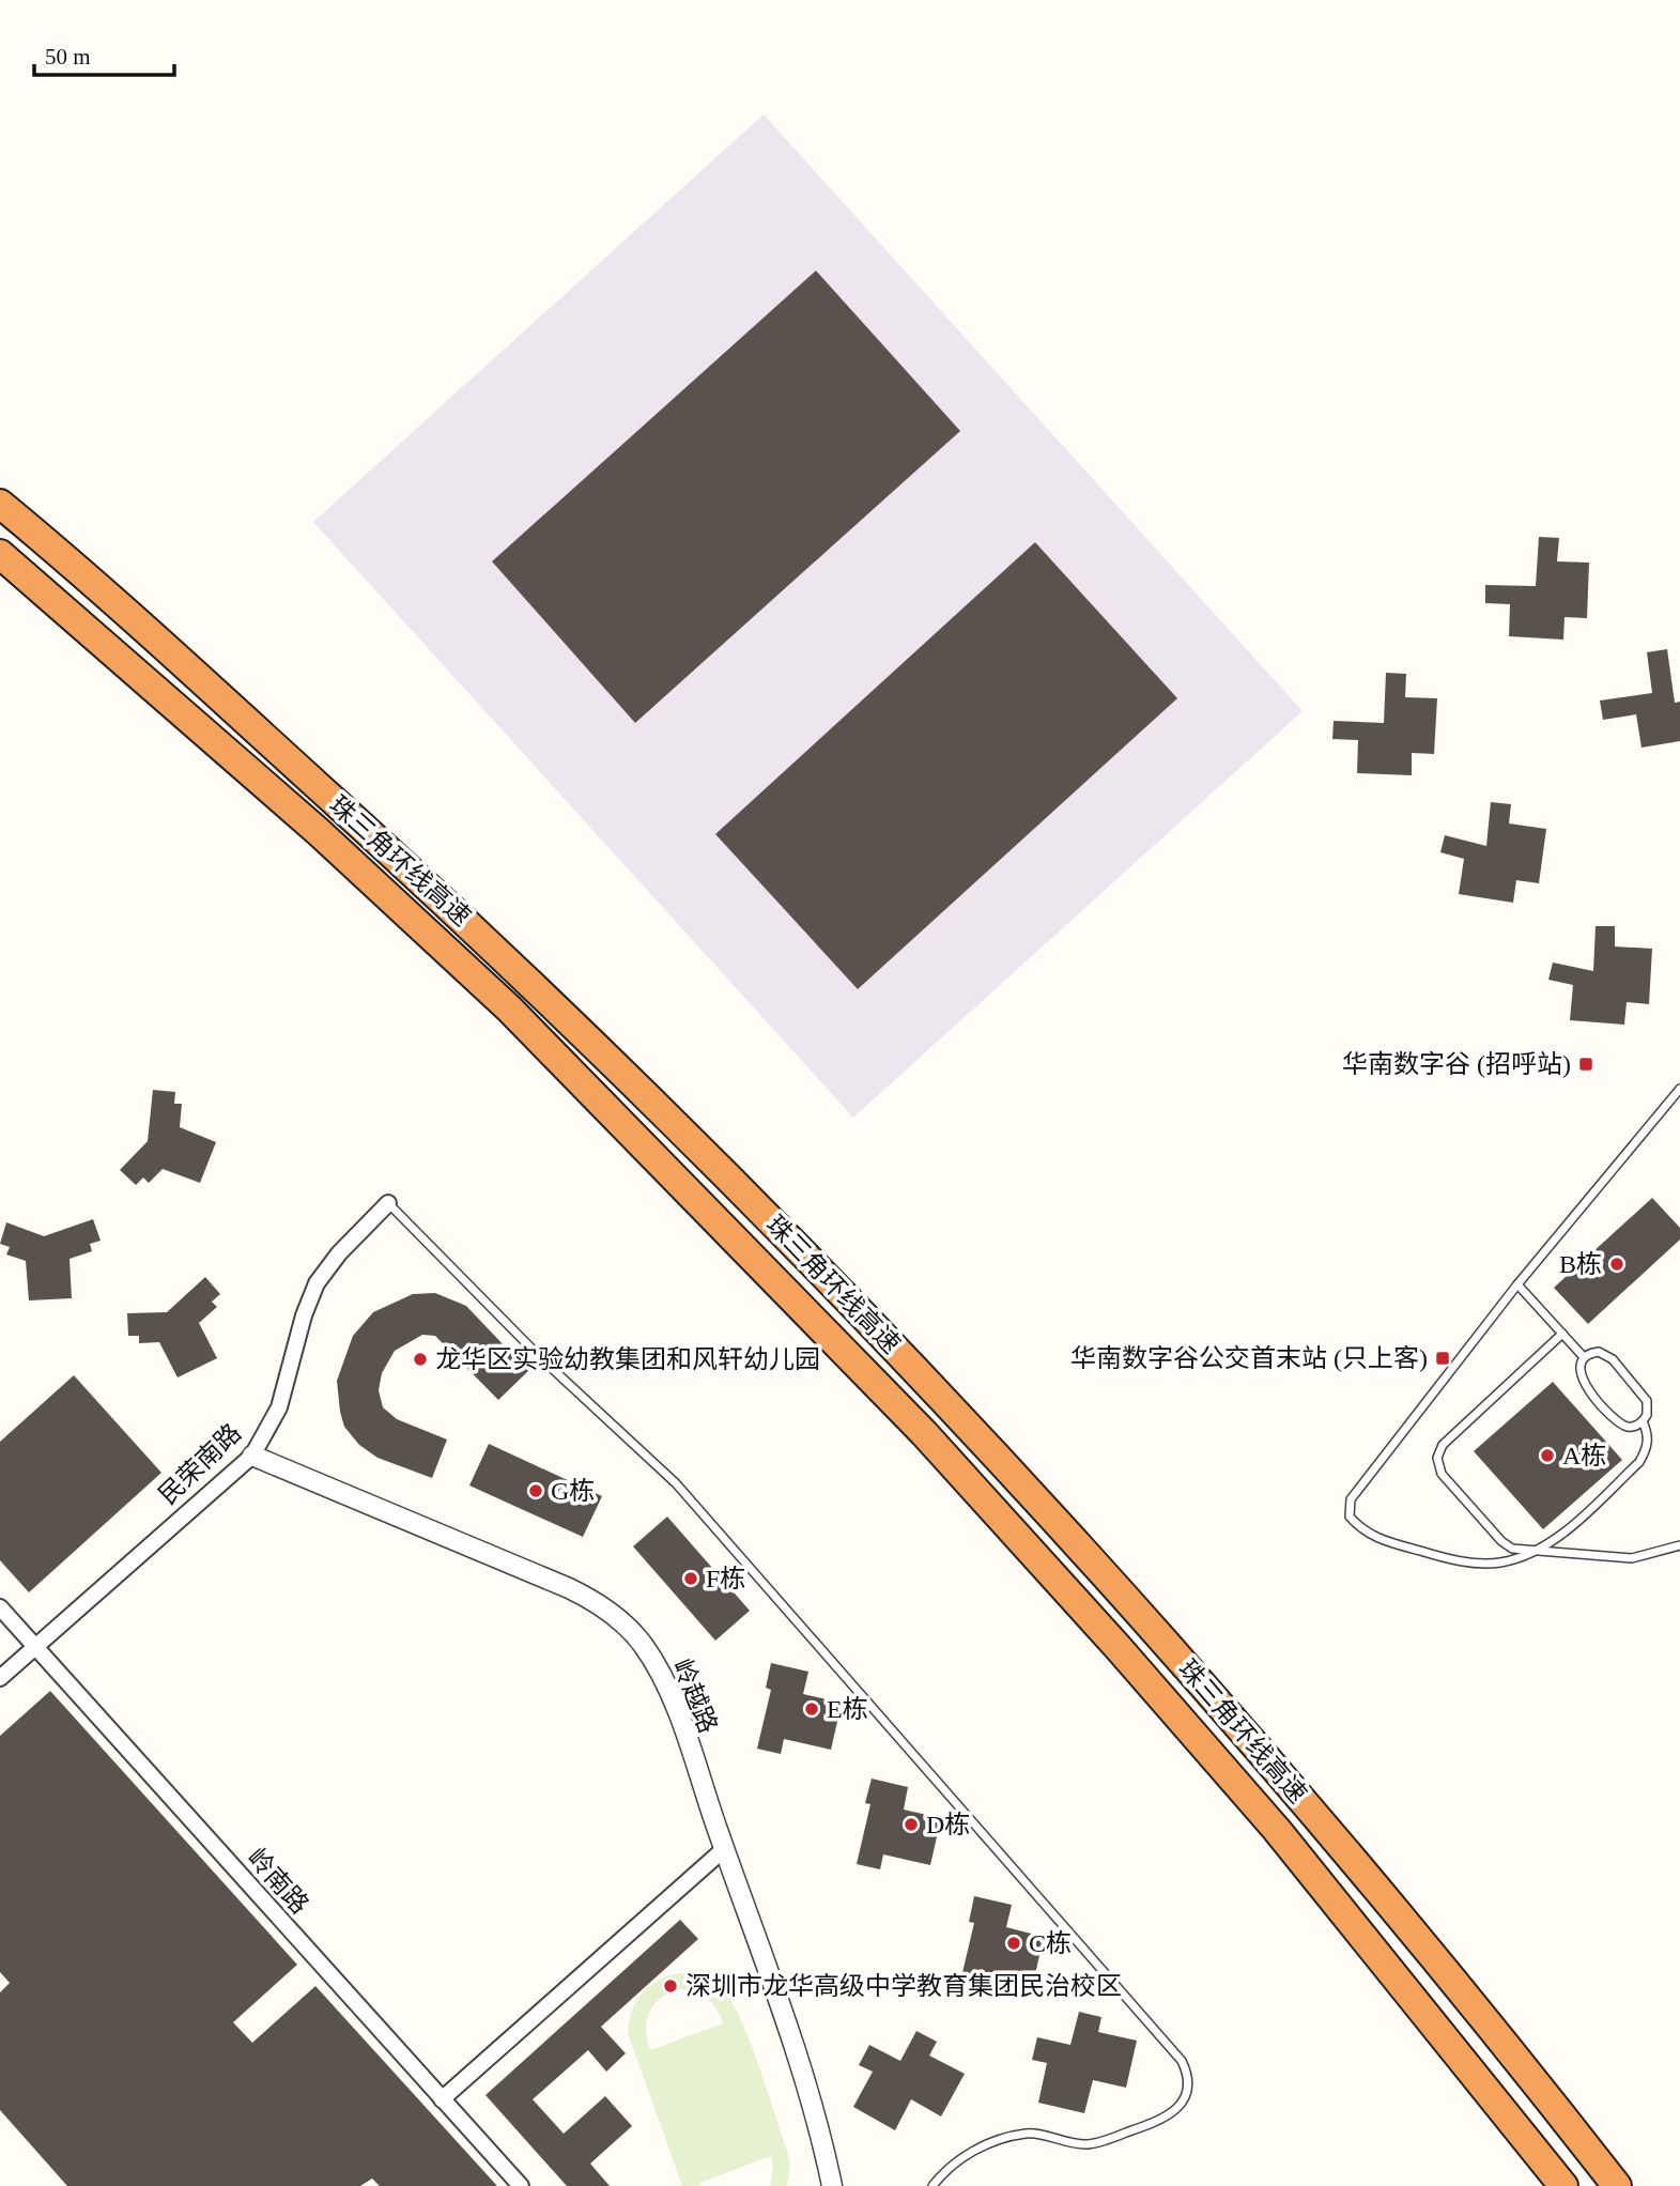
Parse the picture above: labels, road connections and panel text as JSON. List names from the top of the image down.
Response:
{
  "streets": {
    "highway": ["珠三角环线高速"],
    "street": ["民荣南路", "岭越路", "岭南路"]
  },
  "crossings": [
    ["民荣南路", "岭越路"],
    ["民荣南路", "岭南路"]
  ],
  "places": {
    "transit": ["华南数字谷 (招呼站)", "华南数字谷公交首末站 (只上客)"],
    "other": [
      "B栋",
      "龙华区实验幼教集团和风轩幼儿园",
      "A栋",
      "G栋",
      "F栋",
      "E栋",
      "D栋",
      "C栋",
      "深圳市龙华高级中学教育集团民治校区"
    ]
  },
  "scale_bar": "50 m"
}
